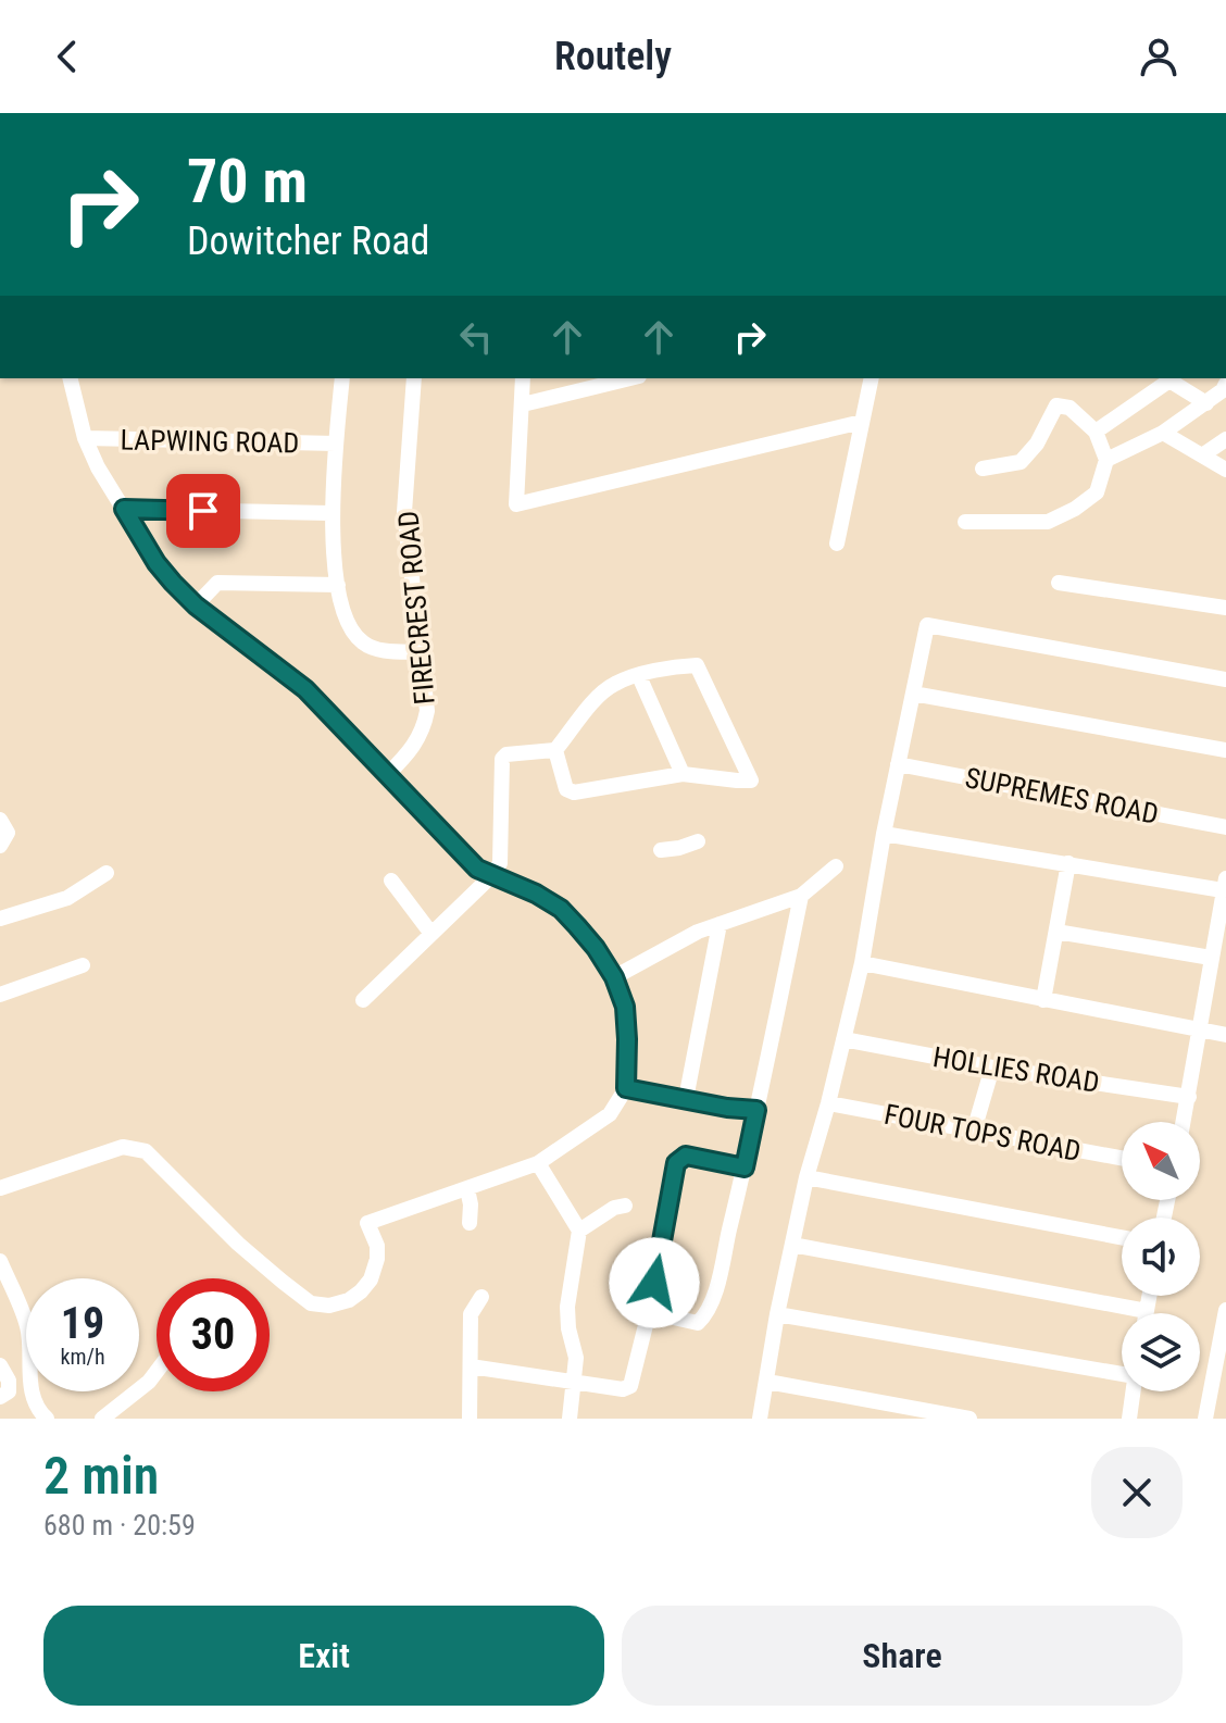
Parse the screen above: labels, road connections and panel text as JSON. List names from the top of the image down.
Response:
{
  "streets": {
    "street": [
      "LAPWING ROAD",
      "FIRECREST ROAD",
      "SUPREMES ROAD",
      "HOLLIES ROAD",
      "FOUR TOPS ROAD"
    ]
  },
  "north": "top left",
  "page": {
    "header": "Routely",
    "turn": ["70 m", "Dowitcher Road"],
    "speed": "19 km/h",
    "limit": "30",
    "heading": ["2 min", "680 m · 20:59"],
    "buttons": ["Exit", "Share"]
  }
}
